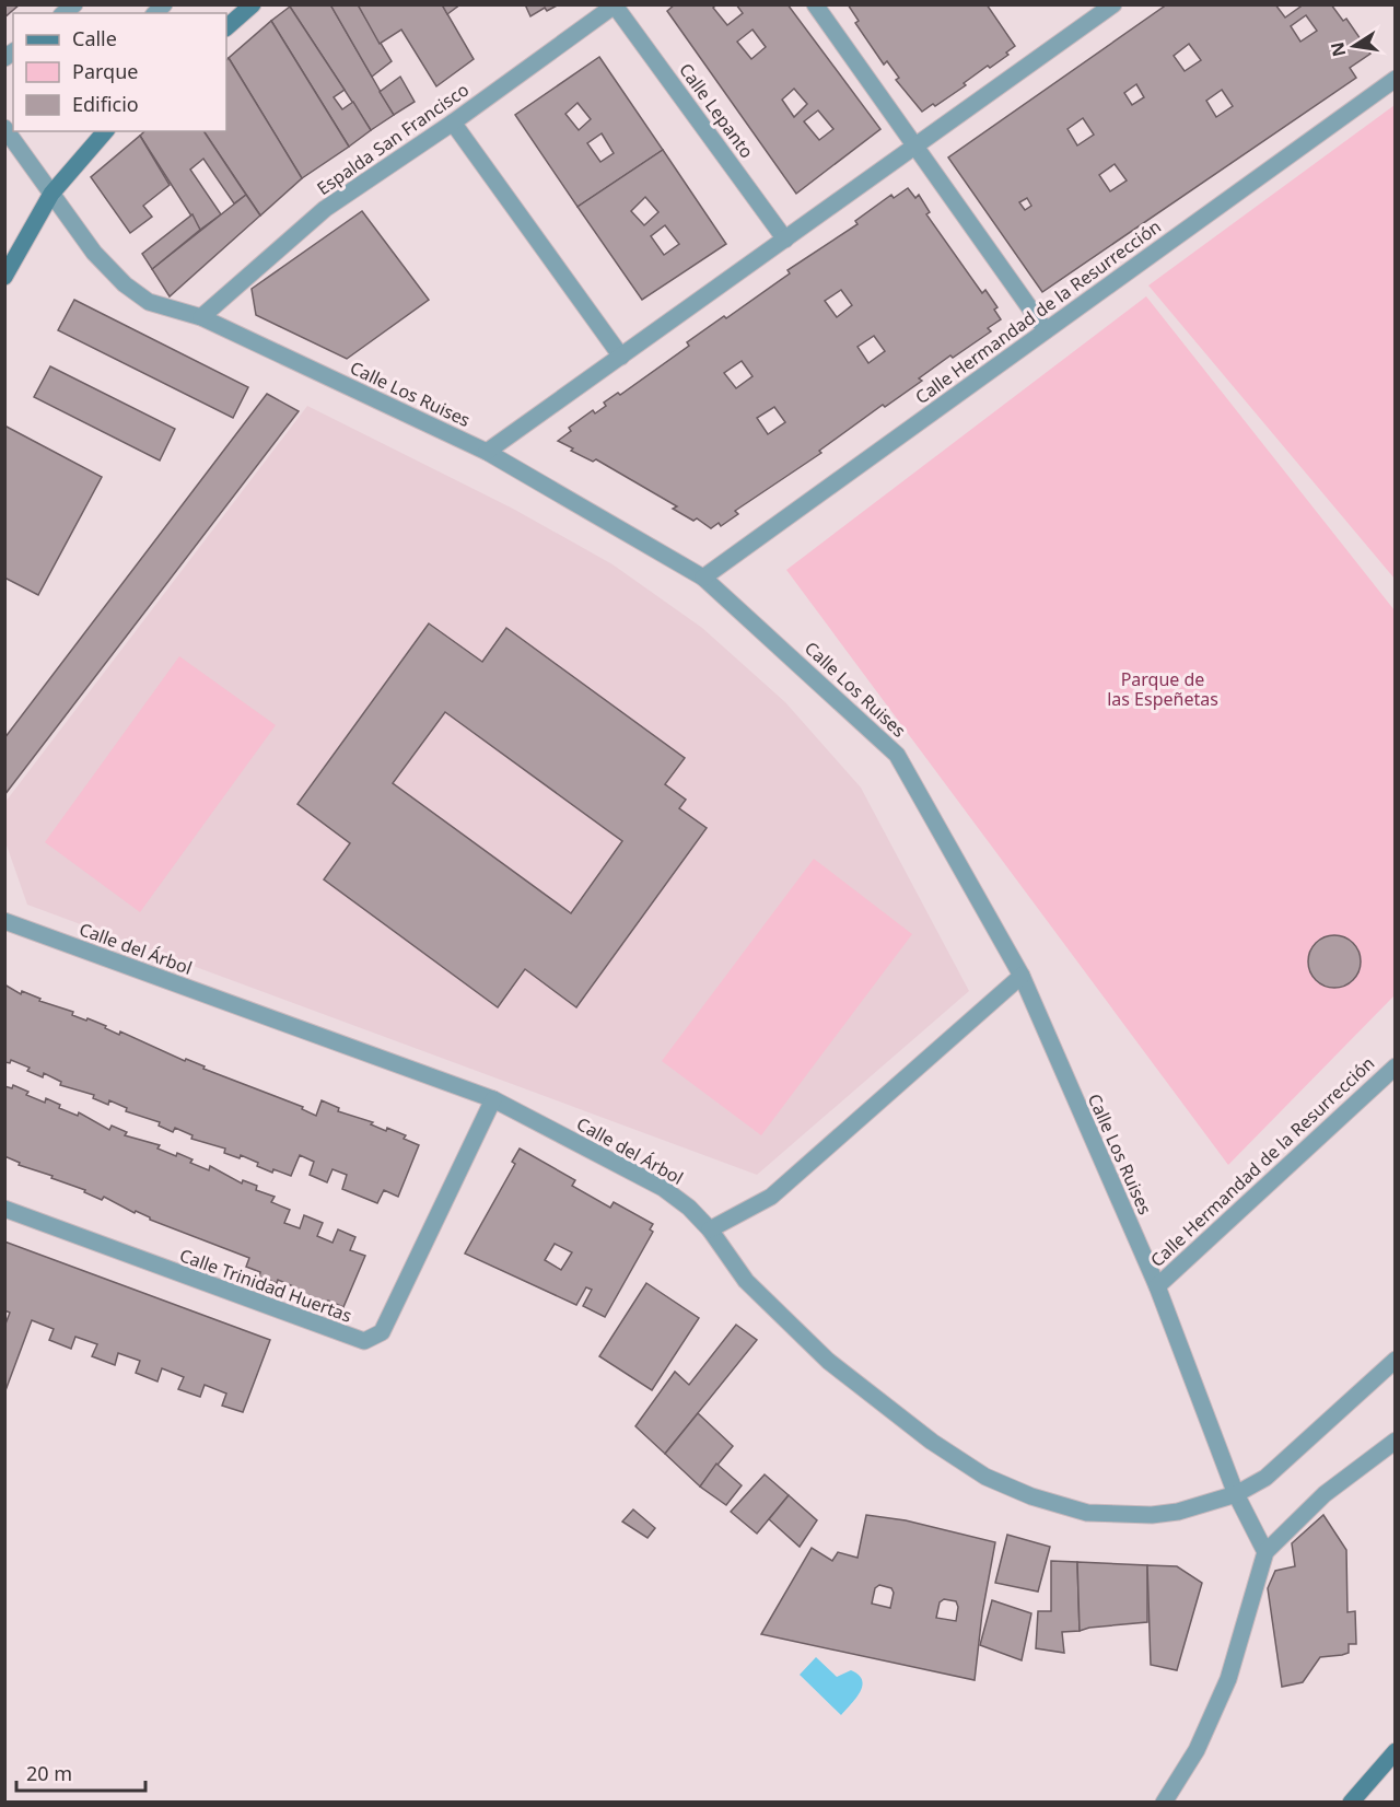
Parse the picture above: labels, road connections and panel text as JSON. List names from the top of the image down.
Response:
{
  "streets": {
    "street": [
      "Calle Lepanto",
      "Espalda San Francisco",
      "Calle Hermandad de la Resurrección",
      "Calle Los Ruises",
      "Calle del Árbol",
      "Calle Trinidad Huertas"
    ]
  },
  "crossings": [
    ["Calle Lepanto", "Espalda San Francisco"],
    ["Espalda San Francisco", "Calle Los Ruises"],
    ["Calle Hermandad de la Resurrección", "Calle Los Ruises"],
    ["Calle Los Ruises", "Calle del Árbol"],
    ["Calle del Árbol", "Calle Trinidad Huertas"]
  ],
  "parks": ["Parque de las Espeñetas"],
  "legend": ["Calle", "Parque", "Edificio"],
  "scale_bar": "20 m",
  "north": "left"
}
